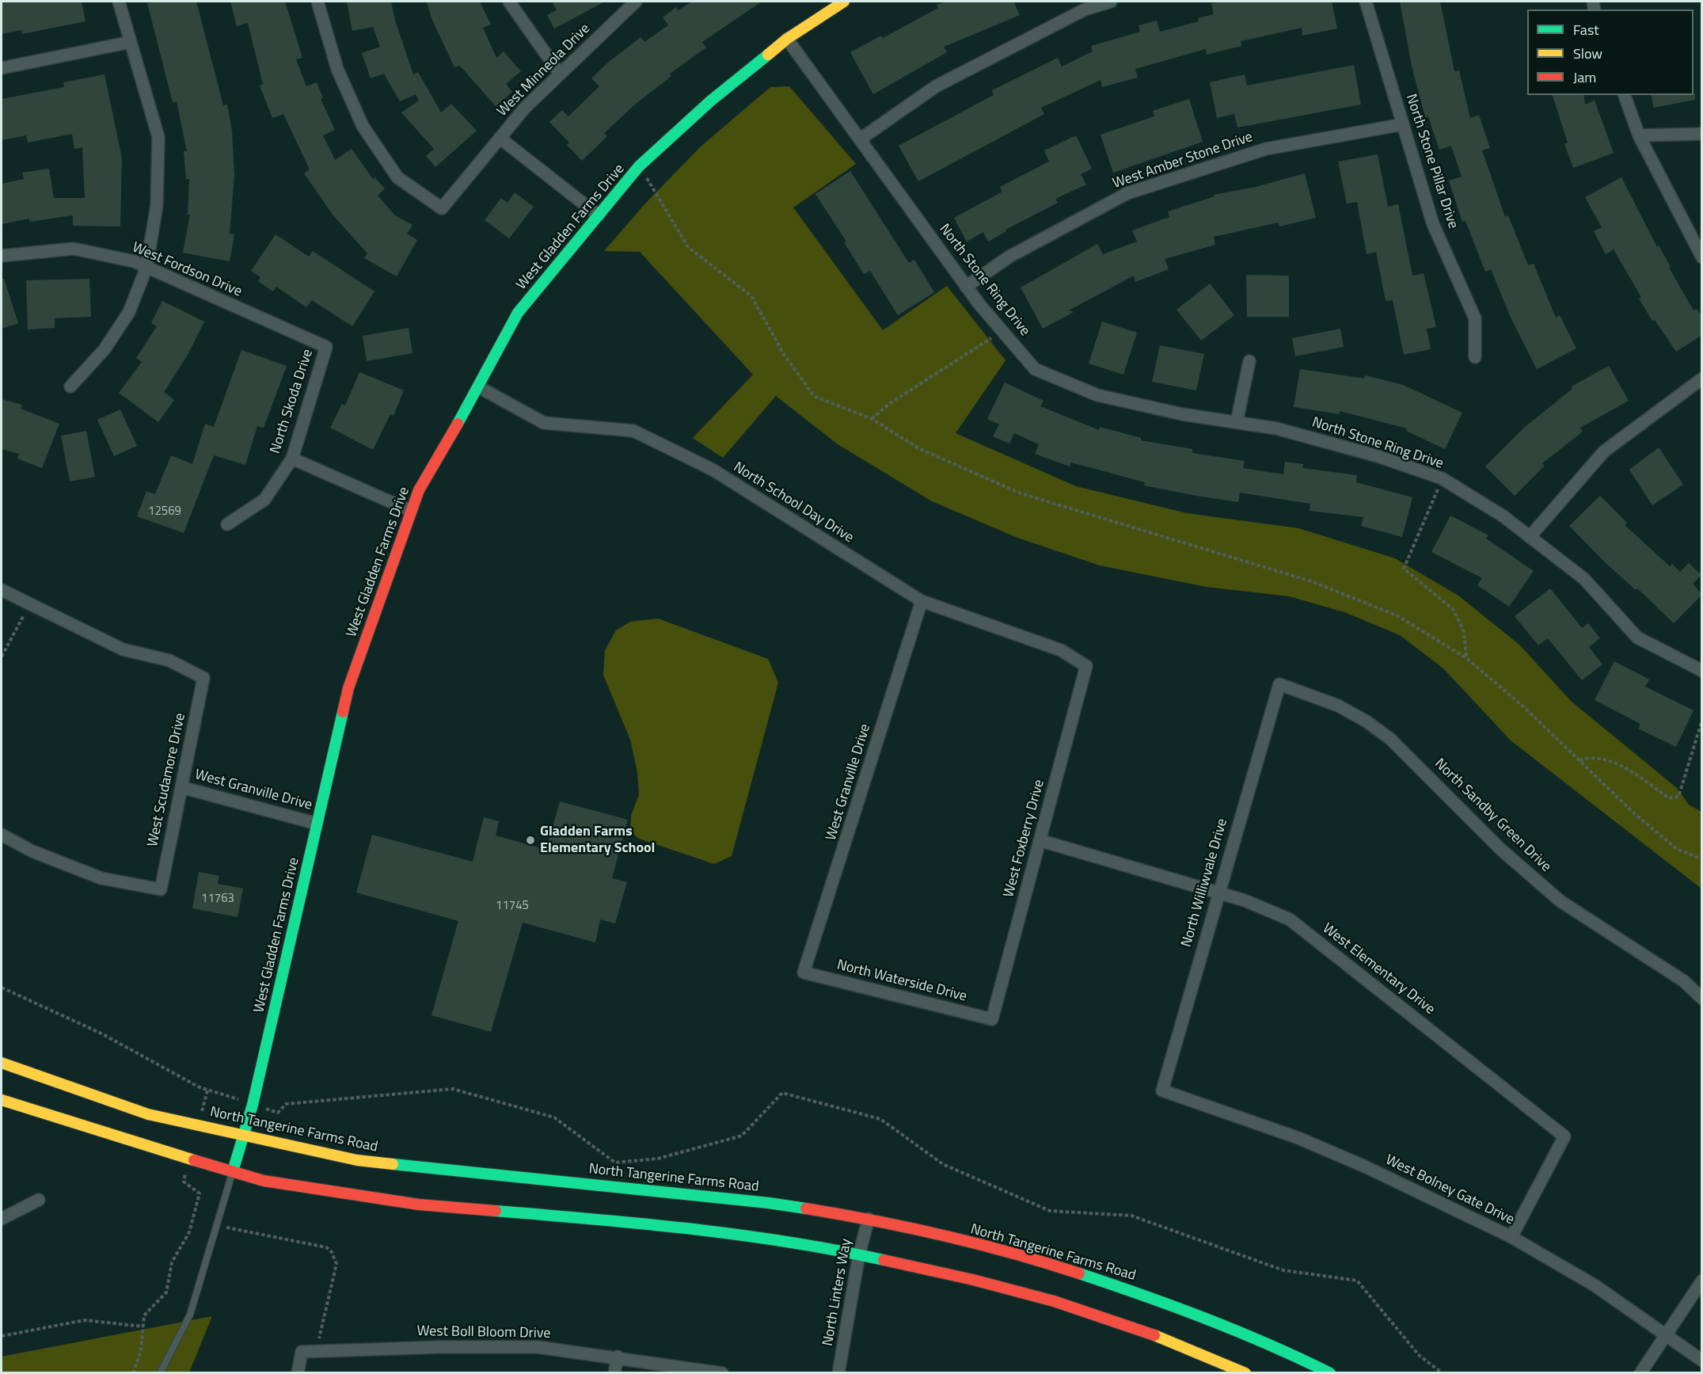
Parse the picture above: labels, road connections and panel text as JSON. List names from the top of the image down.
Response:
{
  "streets": {
    "main road": ["West Gladden Farms Drive", "North Tangerine Farms Road"],
    "street": [
      "West Minneola Drive",
      "West Amber Stone Drive",
      "North Stone Pillar Drive",
      "West Fordson Drive",
      "North Stone Ring Drive",
      "North Skoda Drive",
      "North School Day Drive",
      "West Scudamore Drive",
      "West Granville Drive",
      "North Sandby Green Drive",
      "West Foxberry Drive",
      "North Williwvale Drive",
      "West Elementary Drive",
      "North Waterside Drive",
      "West Bolney Gate Drive",
      "North Linters Way",
      "West Boll Bloom Drive"
    ]
  },
  "crossings": [
    ["West Amber Stone Drive", "North Stone Pillar Drive"],
    ["West Amber Stone Drive", "North Stone Ring Drive"],
    ["West Gladden Farms Drive", "North Stone Ring Drive"],
    ["West Gladden Farms Drive", "North School Day Drive"],
    ["West Gladden Farms Drive", "West Granville Drive"],
    ["West Gladden Farms Drive", "North Tangerine Farms Road"],
    ["West Fordson Drive", "North Skoda Drive"],
    ["North School Day Drive", "West Granville Drive"],
    ["North School Day Drive", "West Foxberry Drive"],
    ["West Scudamore Drive", "West Granville Drive"],
    ["West Granville Drive", "North Waterside Drive"],
    ["North Sandby Green Drive", "North Williwvale Drive"],
    ["West Foxberry Drive", "West Elementary Drive"],
    ["West Foxberry Drive", "North Waterside Drive"],
    ["North Williwvale Drive", "West Elementary Drive"],
    ["North Williwvale Drive", "West Bolney Gate Drive"],
    ["West Elementary Drive", "West Bolney Gate Drive"],
    ["North Tangerine Farms Road", "North Linters Way"]
  ],
  "places": ["Gladden Farms Elementary School"],
  "house_numbers": ["12569", "11763", "11745"],
  "legend": ["Fast", "Slow", "Jam"]
}
